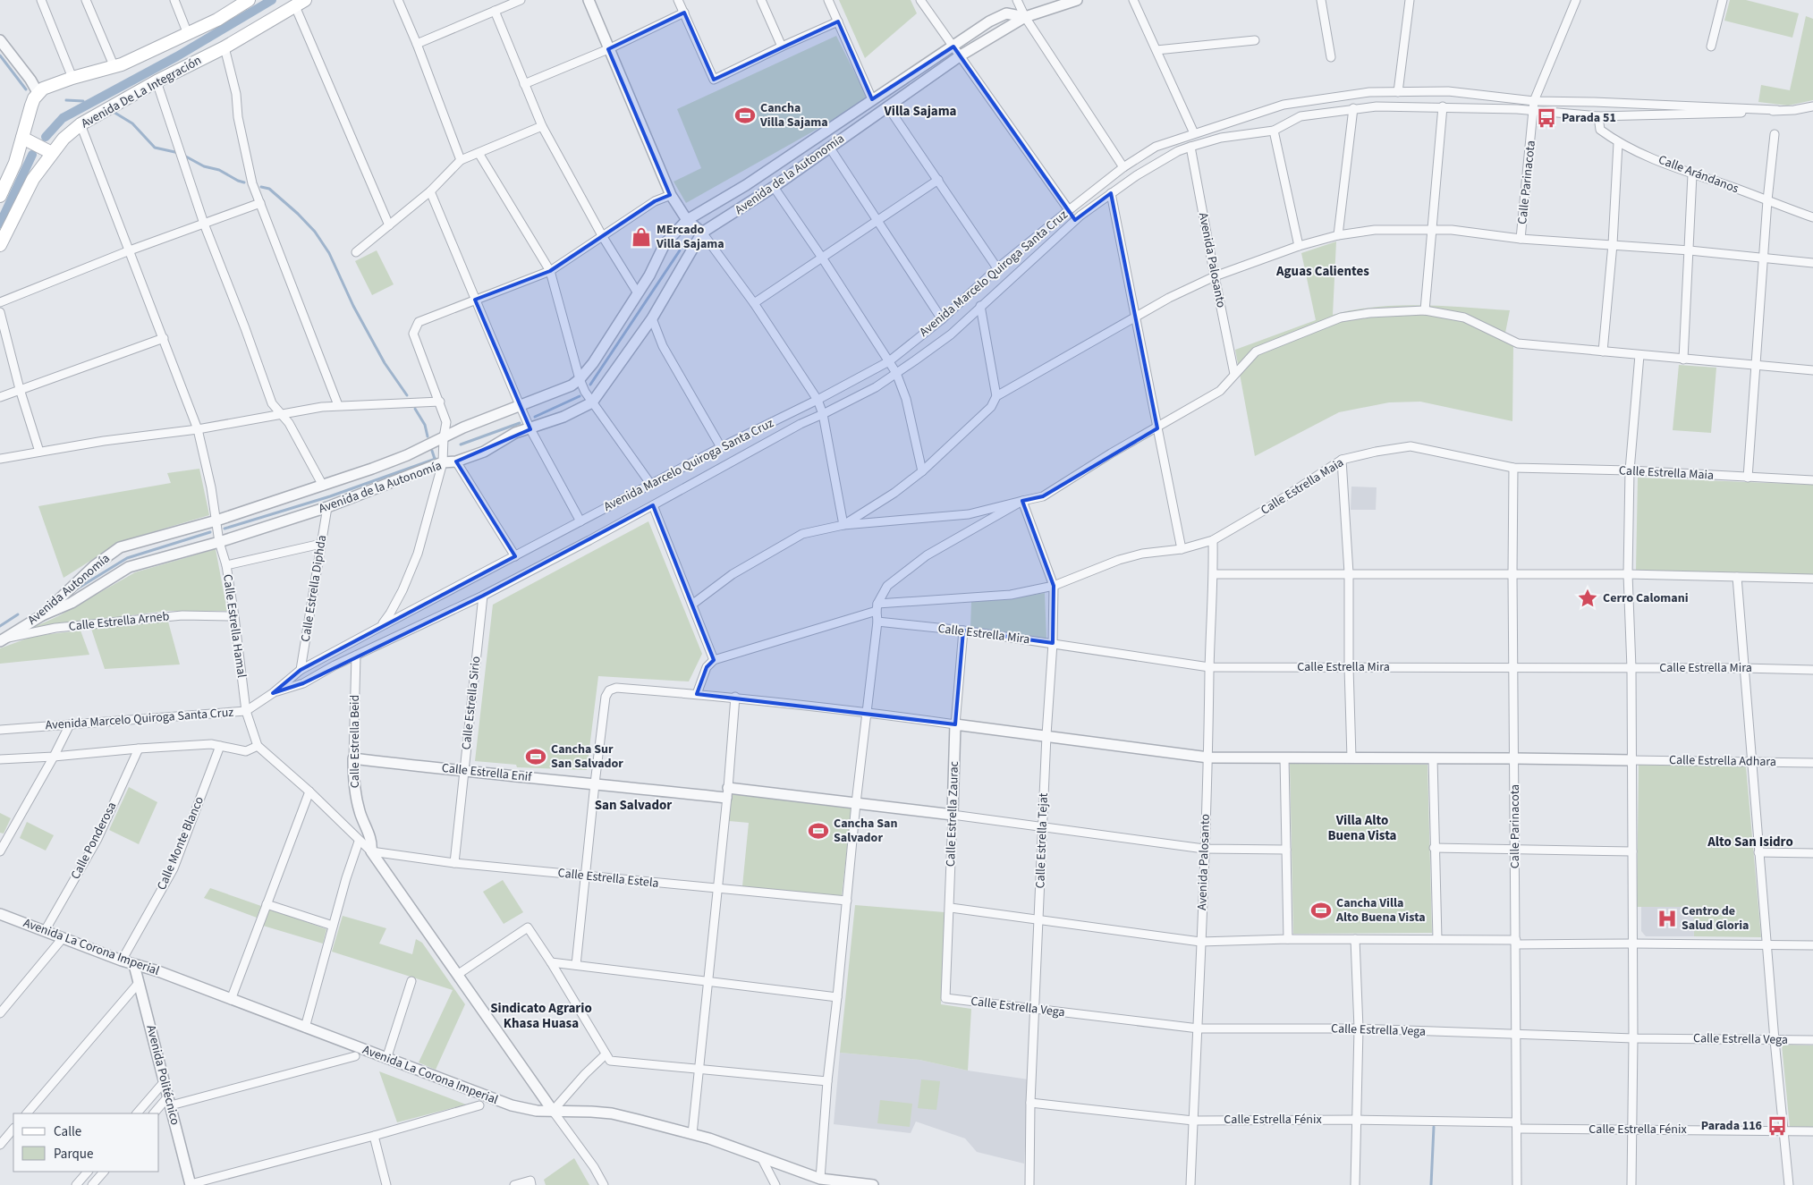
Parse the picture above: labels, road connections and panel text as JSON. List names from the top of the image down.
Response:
{
  "streets": {
    "main road": ["Avenida De La Integración"],
    "street": [
      "Avenida de la Autonomía",
      "Calle Arándanos",
      "Calle Parinacota",
      "Avenida Palosanto",
      "Avenida Marcelo Quiroga Santa Cruz",
      "Calle Estrella Maia",
      "Calle Estrella Diphda",
      "Avenida Autonomía",
      "Calle Estrella Arneb",
      "Calle Estrella Hamal",
      "Calle Estrella Mira",
      "Calle Estrella Sirio",
      "Calle Estrella Beid",
      "Calle Estrella Adhara",
      "Calle Estrella Enif",
      "Calle Estrella Zaurac",
      "Calle Ponderosa",
      "Calle Estrella Tejat",
      "Calle Monte Blanco",
      "Calle Estrella Estela",
      "Avenida La Corona Imperial",
      "Calle Estrella Vega",
      "Avenida Politécnico",
      "Calle Estrella Fénix"
    ]
  },
  "crossings": [
    ["Avenida De La Integración", "Calle Estrella Hamal"],
    ["Avenida de la Autonomía", "Calle Estrella Diphda"],
    ["Avenida de la Autonomía", "Avenida Autonomía"],
    ["Avenida de la Autonomía", "Calle Estrella Hamal"],
    ["Calle Arándanos", "Avenida Marcelo Quiroga Santa Cruz"],
    ["Calle Parinacota", "Avenida Marcelo Quiroga Santa Cruz"],
    ["Calle Parinacota", "Calle Estrella Maia"],
    ["Calle Parinacota", "Calle Estrella Mira"],
    ["Calle Parinacota", "Calle Estrella Vega"],
    ["Calle Parinacota", "Calle Estrella Fénix"],
    ["Avenida Palosanto", "Avenida Marcelo Quiroga Santa Cruz"],
    ["Avenida Palosanto", "Calle Estrella Maia"],
    ["Avenida Palosanto", "Calle Estrella Mira"],
    ["Avenida Palosanto", "Calle Estrella Vega"],
    ["Avenida Palosanto", "Calle Estrella Fénix"],
    ["Avenida Marcelo Quiroga Santa Cruz", "Calle Estrella Diphda"],
    ["Avenida Marcelo Quiroga Santa Cruz", "Calle Estrella Hamal"],
    ["Avenida Marcelo Quiroga Santa Cruz", "Calle Estrella Sirio"],
    ["Avenida Marcelo Quiroga Santa Cruz", "Calle Estrella Beid"],
    ["Calle Estrella Maia", "Calle Estrella Tejat"],
    ["Avenida Autonomía", "Calle Estrella Arneb"],
    ["Avenida Autonomía", "Calle Estrella Hamal"],
    ["Calle Estrella Arneb", "Calle Estrella Hamal"],
    ["Calle Estrella Mira", "Calle Estrella Zaurac"],
    ["Calle Estrella Mira", "Calle Estrella Tejat"],
    ["Calle Estrella Sirio", "Calle Estrella Enif"],
    ["Calle Estrella Sirio", "Calle Estrella Estela"],
    ["Calle Estrella Beid", "Calle Estrella Enif"],
    ["Calle Estrella Beid", "Calle Estrella Estela"],
    ["Calle Estrella Enif", "Calle Estrella Zaurac"],
    ["Calle Estrella Zaurac", "Calle Estrella Vega"],
    ["Calle Ponderosa", "Avenida La Corona Imperial"],
    ["Calle Estrella Tejat", "Calle Estrella Vega"],
    ["Calle Estrella Tejat", "Calle Estrella Fénix"],
    ["Calle Monte Blanco", "Avenida La Corona Imperial"],
    ["Avenida La Corona Imperial", "Avenida Politécnico"]
  ],
  "districts": [
    "Villa Sajama",
    "Aguas Calientes",
    "San Salvador",
    "Villa Alto Buena Vista",
    "Alto San Isidro",
    "Sindicato Agrario Khasa Huasa"
  ],
  "places": {
    "sports": [
      "Cancha Villa Sajama",
      "Cancha Sur San Salvador",
      "Cancha San Salvador",
      "Cancha Villa Alto Buena Vista"
    ],
    "bus stop": ["Parada 51", "Parada 116"],
    "shop": ["MErcado Villa Sajama"],
    "place": ["Cerro Calomani"],
    "hospital": ["Centro de Salud Gloria"]
  },
  "legend": ["Calle", "Parque"]
}
